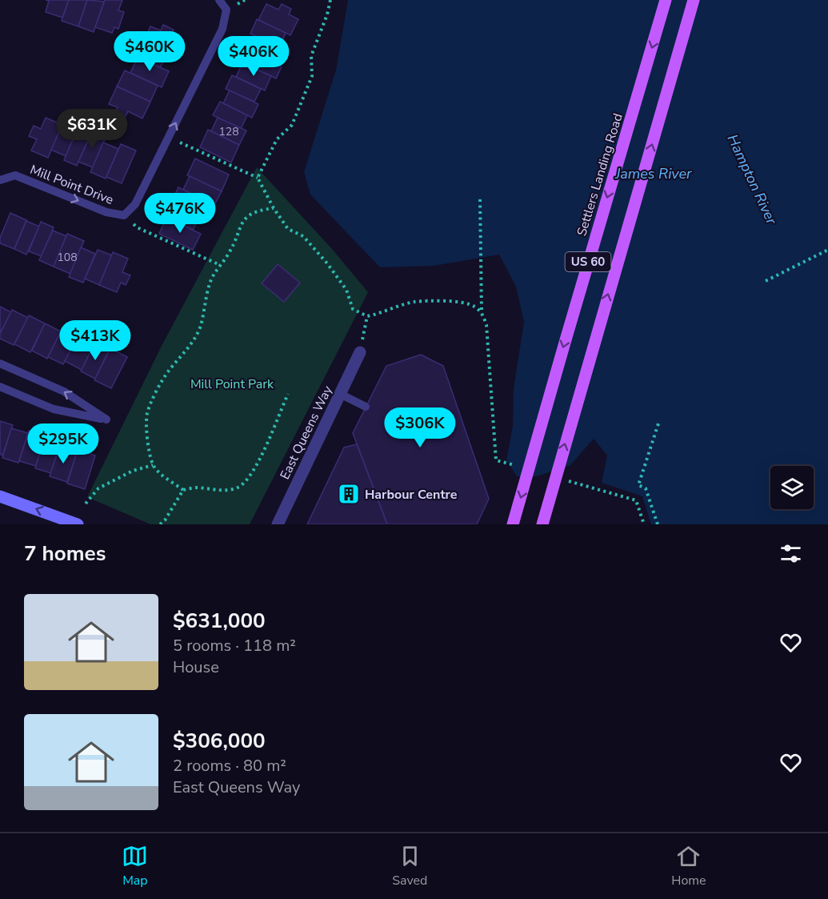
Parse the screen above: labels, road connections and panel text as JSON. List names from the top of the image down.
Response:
{
  "streets": {
    "main road": ["Settlers Landing Road", "US 60"],
    "street": ["East Queens Way"],
    "lane": ["Mill Point Drive"]
  },
  "water": ["James River", "Hampton River"],
  "parks": ["Mill Point Park"],
  "places": {
    "building": ["Harbour Centre"]
  },
  "house_numbers": ["128", "108"],
  "page": {
    "price": [
      "$460K",
      "$406K",
      "$631K",
      "$476K",
      "$413K",
      "$306K",
      "$295K"
    ],
    "heading": "7 homes",
    "list": [
      {
        "name": "$631,000",
        "note": "5 rooms · 118 m² · House"
      },
      {
        "name": "$306,000",
        "note": "2 rooms · 80 m² · East Queens Way"
      }
    ],
    "tabs": ["Map", "Saved", "Home"]
  }
}
